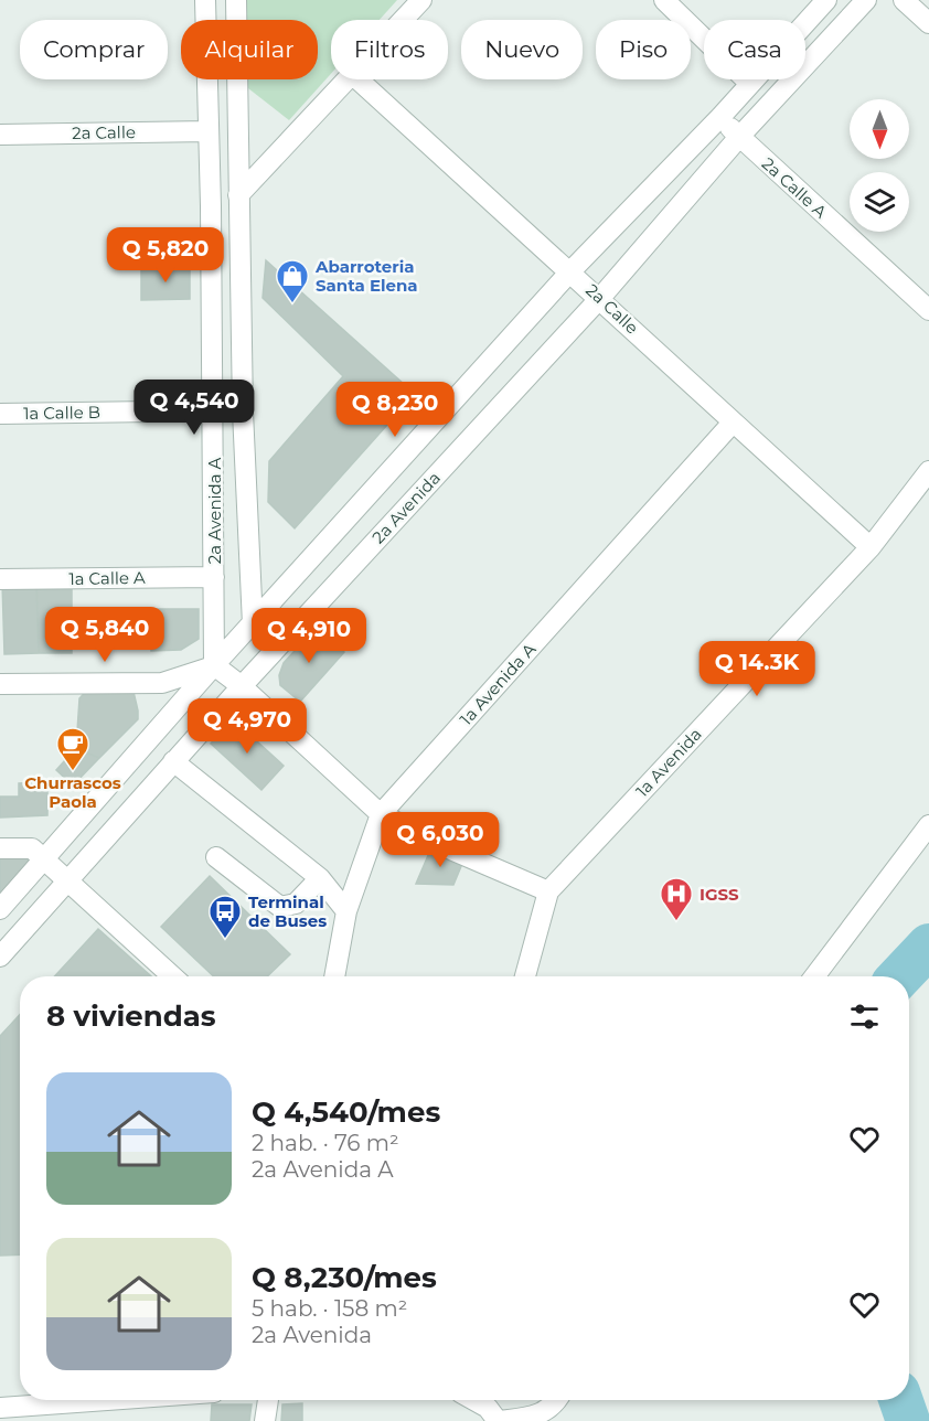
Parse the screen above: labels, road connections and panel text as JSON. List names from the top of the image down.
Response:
{
  "streets": {
    "street": [
      "2a Calle",
      "2a Calle A",
      "1a Calle B",
      "2a Avenida",
      "2a Avenida A",
      "1a Calle A",
      "1a Avenida A",
      "1a Avenida"
    ]
  },
  "crossings": [
    ["2a Calle", "2a Avenida"],
    ["2a Calle", "2a Avenida A"],
    ["2a Calle", "1a Avenida A"],
    ["2a Calle", "1a Avenida"],
    ["2a Calle A", "2a Avenida"],
    ["1a Calle B", "2a Avenida A"],
    ["2a Avenida A", "1a Calle A"]
  ],
  "places": {
    "shop": ["Abarroteria Santa Elena"],
    "cafe": ["Churrascos Paola"],
    "hospital": ["IGSS"],
    "bus stop": ["Terminal de Buses"]
  },
  "north": "bottom",
  "page": {
    "chip": [
      "Comprar",
      "Alquilar",
      "Filtros",
      "Nuevo",
      "Piso",
      "Casa"
    ],
    "price": [
      "Q 5,820",
      "Q 4,540",
      "Q 8,230",
      "Q 5,840",
      "Q 4,910",
      "Q 14.3K",
      "Q 4,970",
      "Q 6,030"
    ],
    "heading": "8 viviendas",
    "list": [
      {
        "name": "Q 4,540/mes",
        "note": "2 hab. · 76 m² · 2a Avenida A"
      },
      {
        "name": "Q 8,230/mes",
        "note": "5 hab. · 158 m² · 2a Avenida"
      }
    ]
  }
}
